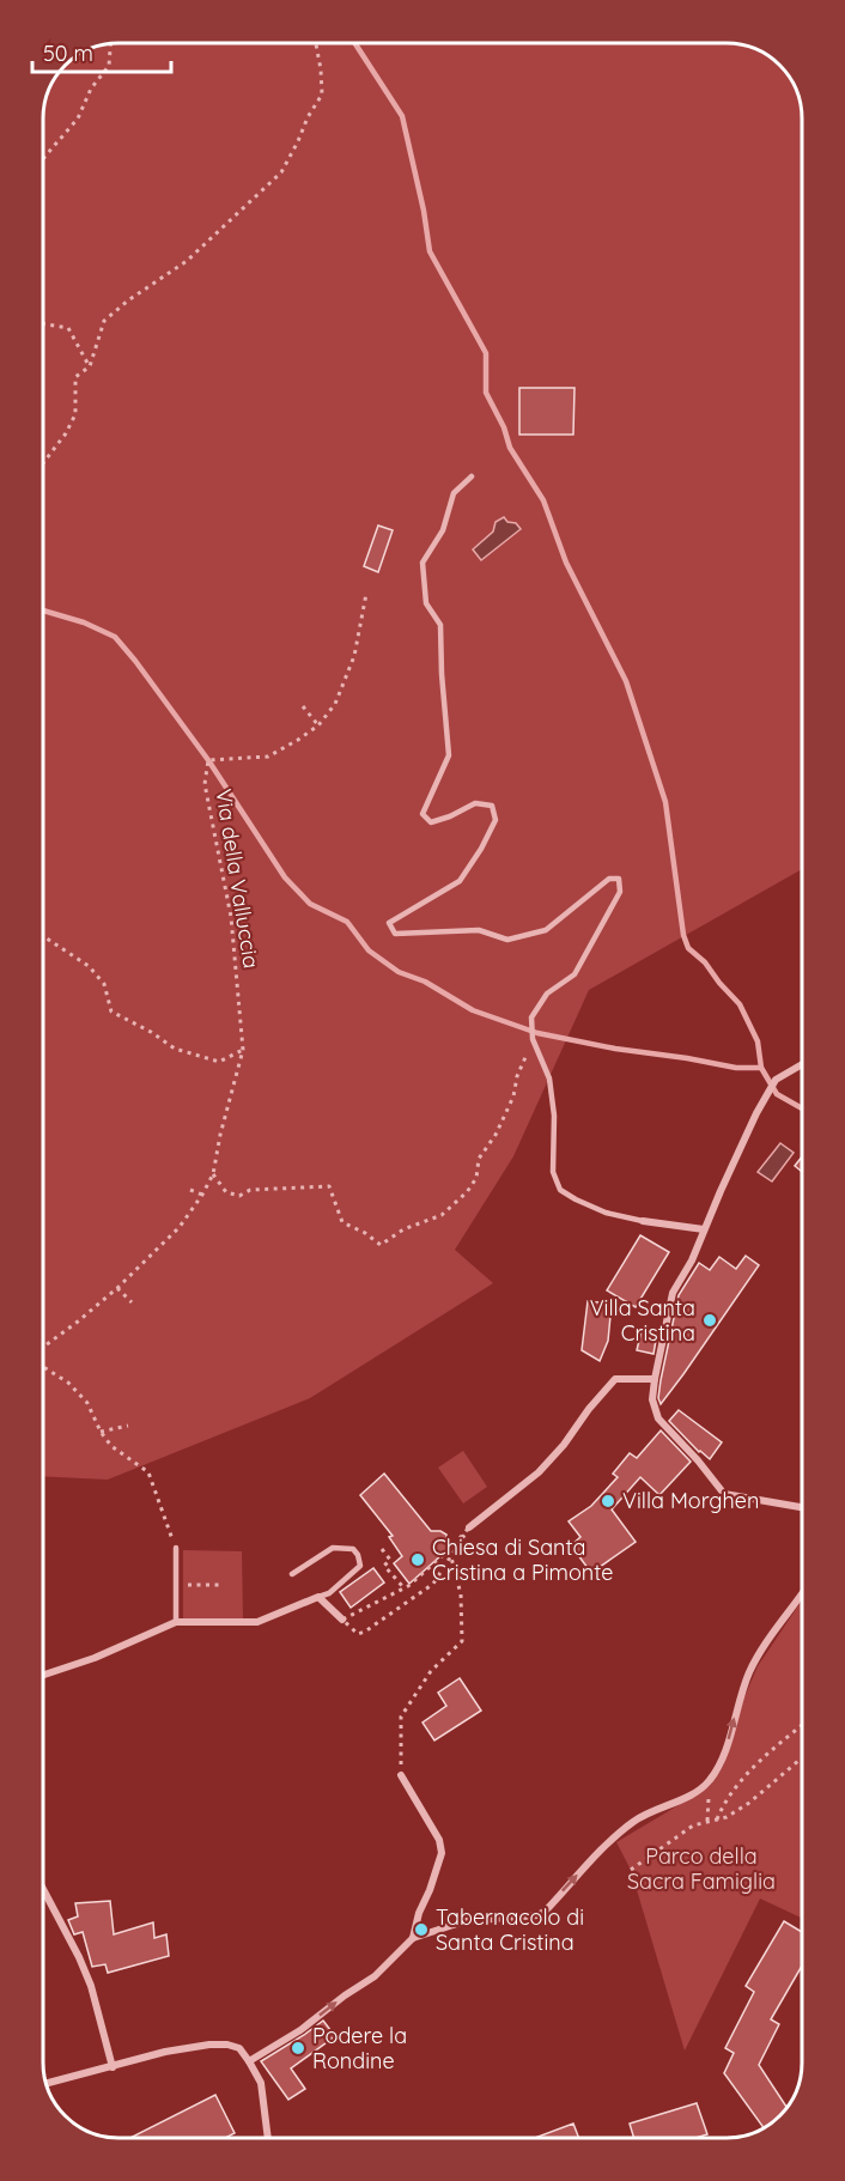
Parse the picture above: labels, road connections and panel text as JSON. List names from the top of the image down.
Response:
{
  "streets": {
    "path": ["Via della Valluccia"]
  },
  "parks": ["Parco della Sacra Famiglia"],
  "places": [
    "Villa Santa Cristina",
    "Villa Morghen",
    "Chiesa di Santa Cristina a Pimonte",
    "Tabernacolo di Santa Cristina",
    "Podere la Rondine"
  ],
  "scale_bar": "50 m"
}
